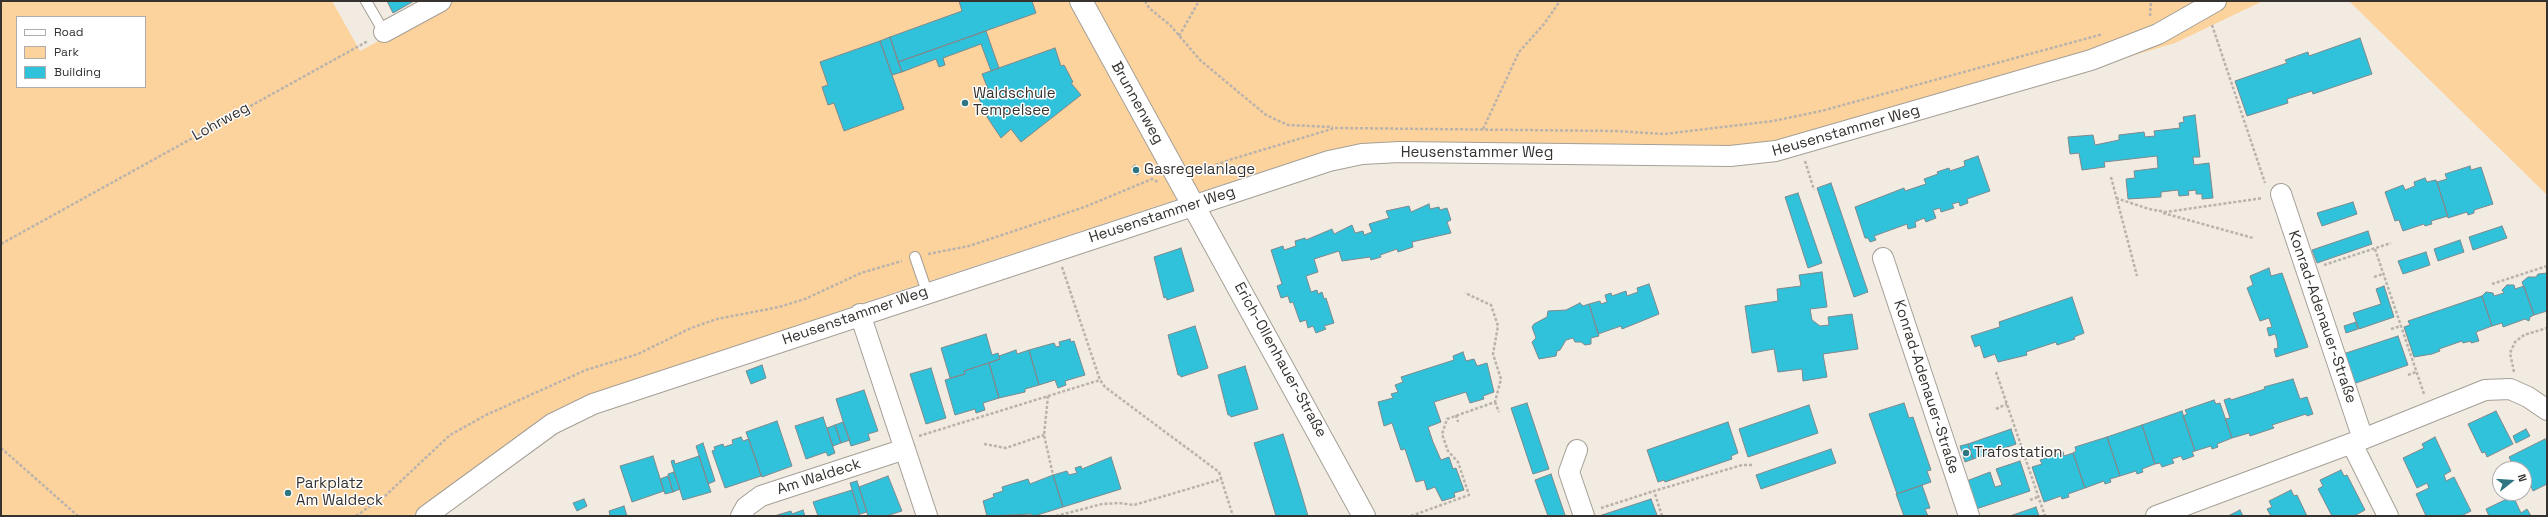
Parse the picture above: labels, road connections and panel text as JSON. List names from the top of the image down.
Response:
{
  "streets": {
    "street": [
      "Brunnenweg",
      "Heusenstammer Weg",
      "Konrad-Adenauer-Straße",
      "Erich-Ollenhauer-Straße",
      "Am Waldeck"
    ],
    "path": ["Lohrweg"]
  },
  "crossings": [
    ["Brunnenweg", "Heusenstammer Weg"],
    ["Brunnenweg", "Erich-Ollenhauer-Straße"],
    ["Heusenstammer Weg", "Erich-Ollenhauer-Straße"]
  ],
  "places": [
    "Waldschule Tempelsee",
    "Gasregelanlage",
    "Trafostation",
    "Parkplatz Am Waldeck"
  ],
  "legend": ["Road", "Park", "Building"],
  "north": "right"
}
